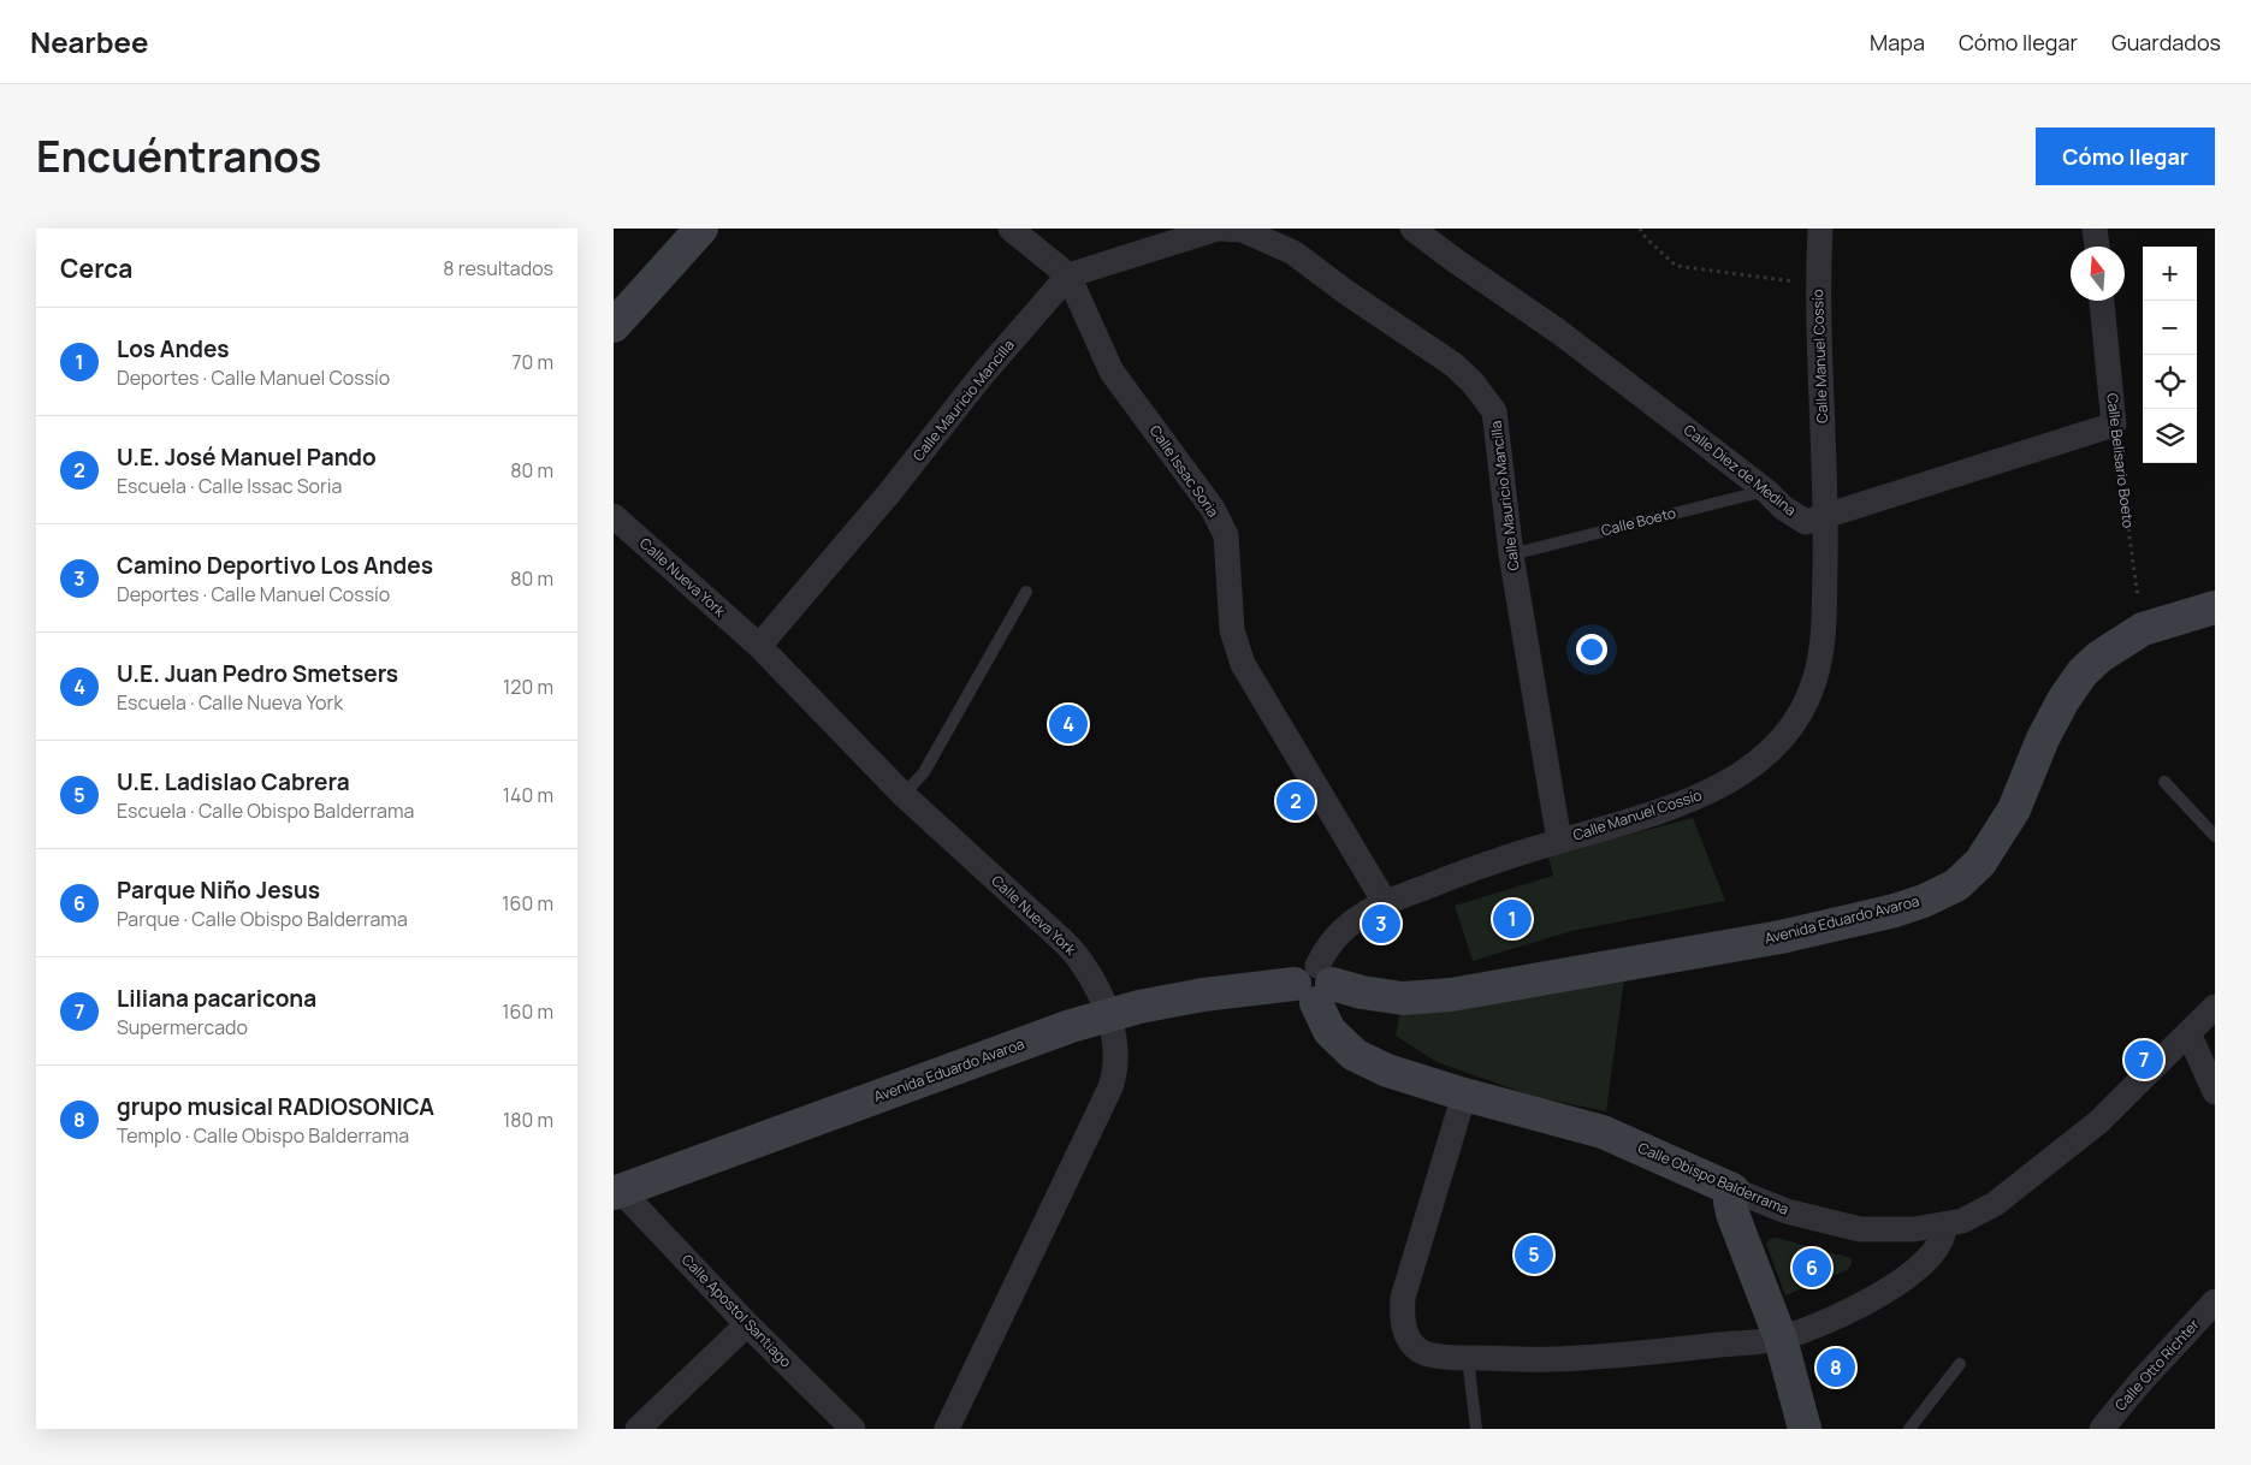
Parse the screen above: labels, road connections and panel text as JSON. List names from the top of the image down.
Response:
{
  "streets": {
    "street": [
      "Calle Manuel Cossío",
      "Calle Mauricio Mancilla",
      "Calle Belisario Boeto",
      "Calle Diez de Medina",
      "Calle Issac Soria",
      "Calle Nueva York",
      "Avenida Eduardo Avaroa",
      "Calle Obispo Balderrama",
      "Calle Apostol Santiago",
      "Calle Otto Richter"
    ],
    "lane": ["Calle Boeto"]
  },
  "crossings": [
    ["Calle Manuel Cossío", "Calle Mauricio Mancilla"],
    ["Calle Manuel Cossío", "Calle Diez de Medina"],
    ["Calle Manuel Cossío", "Calle Issac Soria"],
    ["Calle Manuel Cossío", "Avenida Eduardo Avaroa"],
    ["Calle Manuel Cossío", "Calle Obispo Balderrama"],
    ["Calle Mauricio Mancilla", "Calle Issac Soria"],
    ["Calle Mauricio Mancilla", "Calle Boeto"],
    ["Calle Mauricio Mancilla", "Calle Nueva York"],
    ["Calle Belisario Boeto", "Calle Diez de Medina"],
    ["Calle Belisario Boeto", "Avenida Eduardo Avaroa"],
    ["Calle Diez de Medina", "Calle Boeto"],
    ["Calle Nueva York", "Avenida Eduardo Avaroa"],
    ["Avenida Eduardo Avaroa", "Calle Obispo Balderrama"],
    ["Avenida Eduardo Avaroa", "Calle Apostol Santiago"]
  ],
  "north": "top",
  "page": {
    "header": "Nearbee",
    "nav": ["Mapa", "Cómo llegar", "Guardados"],
    "title": "Encuéntranos",
    "buttons": "Cómo llegar",
    "heading": ["Cerca", "8 resultados"],
    "map_buttons": ["+", "−"],
    "list": [
      {
        "mark": "1",
        "name": "Los Andes",
        "note": "Deportes · Calle Manuel Cossío",
        "value": "70 m"
      },
      {
        "mark": "2",
        "name": "U.E. José Manuel Pando",
        "note": "Escuela · Calle Issac Soria",
        "value": "80 m"
      },
      {
        "mark": "3",
        "name": "Camino Deportivo Los Andes",
        "note": "Deportes · Calle Manuel Cossío",
        "value": "80 m"
      },
      {
        "mark": "4",
        "name": "U.E. Juan Pedro Smetsers",
        "note": "Escuela · Calle Nueva York",
        "value": "120 m"
      },
      {
        "mark": "5",
        "name": "U.E. Ladislao Cabrera",
        "note": "Escuela · Calle Obispo Balderrama",
        "value": "140 m"
      },
      {
        "mark": "6",
        "name": "Parque Niño Jesus",
        "note": "Parque · Calle Obispo Balderrama",
        "value": "160 m"
      },
      {
        "mark": "7",
        "name": "Liliana pacaricona",
        "note": "Supermercado",
        "value": "160 m"
      },
      {
        "mark": "8",
        "name": "grupo musical RADIOSONICA",
        "note": "Templo · Calle Obispo Balderrama",
        "value": "180 m"
      }
    ],
    "pins": [
      "4",
      "2",
      "1",
      "3",
      "7",
      "5",
      "6",
      "8"
    ]
  }
}
